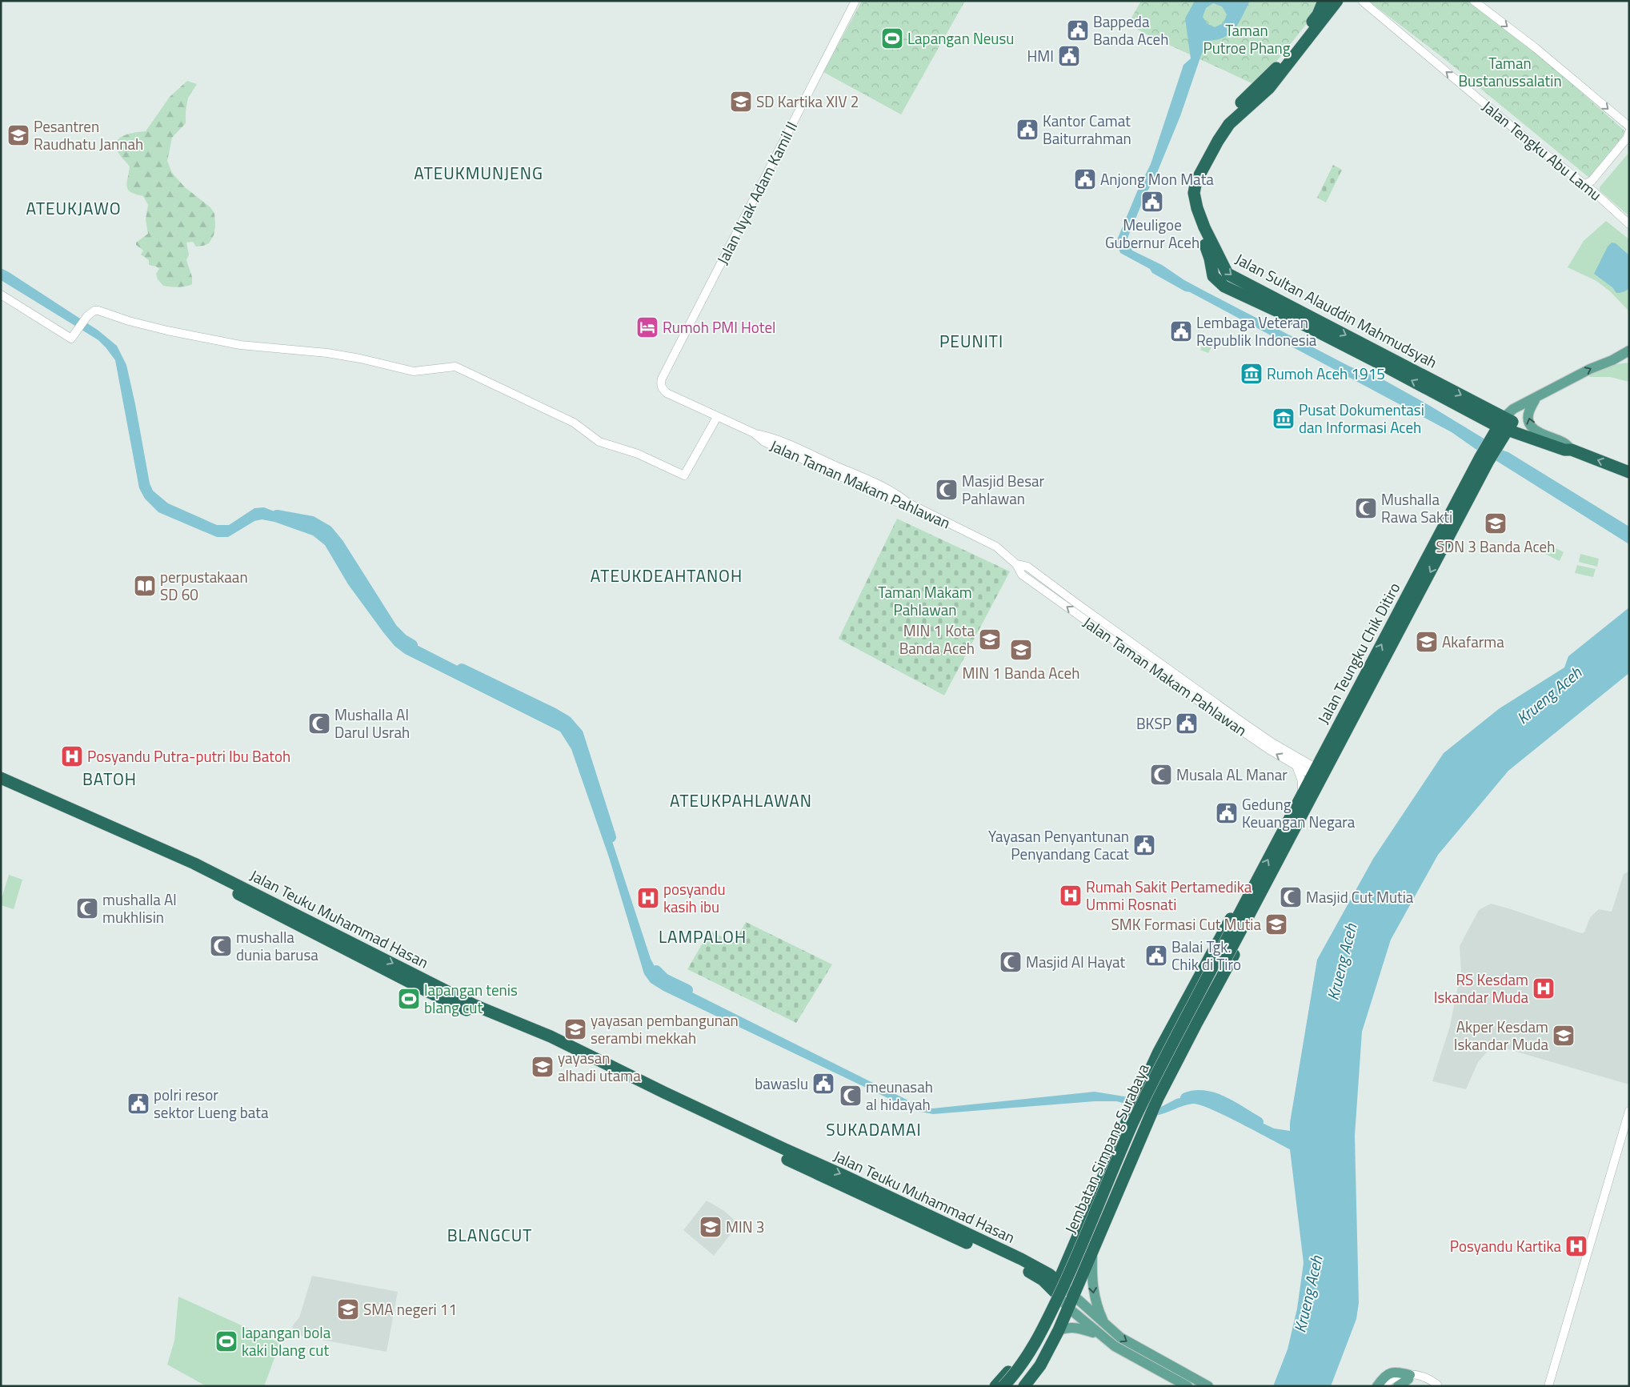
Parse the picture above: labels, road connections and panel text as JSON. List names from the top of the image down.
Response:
{
  "streets": {
    "highway": [
      "Jalan Sultan Alauddin Mahmudsyah",
      "Jalan Teungku Chik Ditiro",
      "Jalan Teuku Muhammad Hasan",
      "Jembatan Simpang Surabaya"
    ],
    "street": ["Jalan Tengku Abu Lamu", "Jalan Nyak Adam Kamil II", "Jalan Taman Makam Pahlawan"]
  },
  "crossings": [
    ["Jalan Nyak Adam Kamil II", "Jalan Taman Makam Pahlawan"],
    ["Jalan Sultan Alauddin Mahmudsyah", "Jalan Teungku Chik Ditiro"],
    ["Jalan Taman Makam Pahlawan", "Jalan Teungku Chik Ditiro"],
    ["Jalan Teungku Chik Ditiro", "Jalan Teuku Muhammad Hasan"],
    ["Jalan Teungku Chik Ditiro", "Jembatan Simpang Surabaya"]
  ],
  "one_way": ["Jalan Tengku Abu Lamu"],
  "districts": [
    "ATEUKMUNJENG",
    "ATEUKJAWO",
    "PEUNITI",
    "ATEUKDEAHTANOH",
    "BATOH",
    "ATEUKPAHLAWAN",
    "LAMPALOH",
    "SUKADAMAI",
    "BLANGCUT"
  ],
  "water": ["Krueng Aceh"],
  "parks": ["Taman Putroe Phang", "Taman Bustanussalatin", "Taman Makam Pahlawan"],
  "places": {
    "public building": [
      "Bappeda Banda Aceh",
      "HMI",
      "Kantor Camat Baiturrahman",
      "Anjong Mon Mata",
      "Meuligoe Gubernur Aceh",
      "Lembaga Veteran Republik Indonesia",
      "BKSP",
      "Gedung Keuangan Negara",
      "Yayasan Penyantunan Penyandang Cacat",
      "Balai Tgk. Chik di Tiro",
      "bawaslu",
      "polri resor sektor Lueng bata"
    ],
    "sports": ["Lapangan Neusu", "lapangan tenis blang cut", "lapangan bola kaki blang cut"],
    "school or university": [
      "SD Kartika XIV 2",
      "Pesantren Raudhatu Jannah",
      "SDN 3 Banda Aceh",
      "MIN 1 Kota Banda Aceh",
      "Akafarma",
      "MIN 1 Banda Aceh",
      "SMK Formasi Cut Mutia",
      "yayasan pembangunan serambi mekkah",
      "Akper Kesdam Iskandar Muda",
      "yayasan alhadi utama",
      "MIN 3",
      "SMA negeri 11"
    ],
    "hotel": ["Rumoh PMI Hotel"],
    "museum": ["Rumoh Aceh 1915", "Pusat Dokumentasi dan Informasi Aceh"],
    "mosque": [
      "Masjid Besar Pahlawan",
      "Mushalla Rawa Sakti",
      "Mushalla Al Darul Usrah",
      "Musala AL Manar",
      "Masjid Cut Mutia",
      "mushalla Al mukhlisin",
      "mushalla dunia barusa",
      "Masjid Al Hayat",
      "meunasah al hidayah"
    ],
    "library": ["perpustakaan SD 60"],
    "hospital": [
      "Posyandu Putra-putri Ibu Batoh",
      "Rumah Sakit Pertamedika Ummi Rosnati",
      "posyandu kasih ibu",
      "RS Kesdam Iskandar Muda",
      "Posyandu Kartika"
    ]
  }
}
